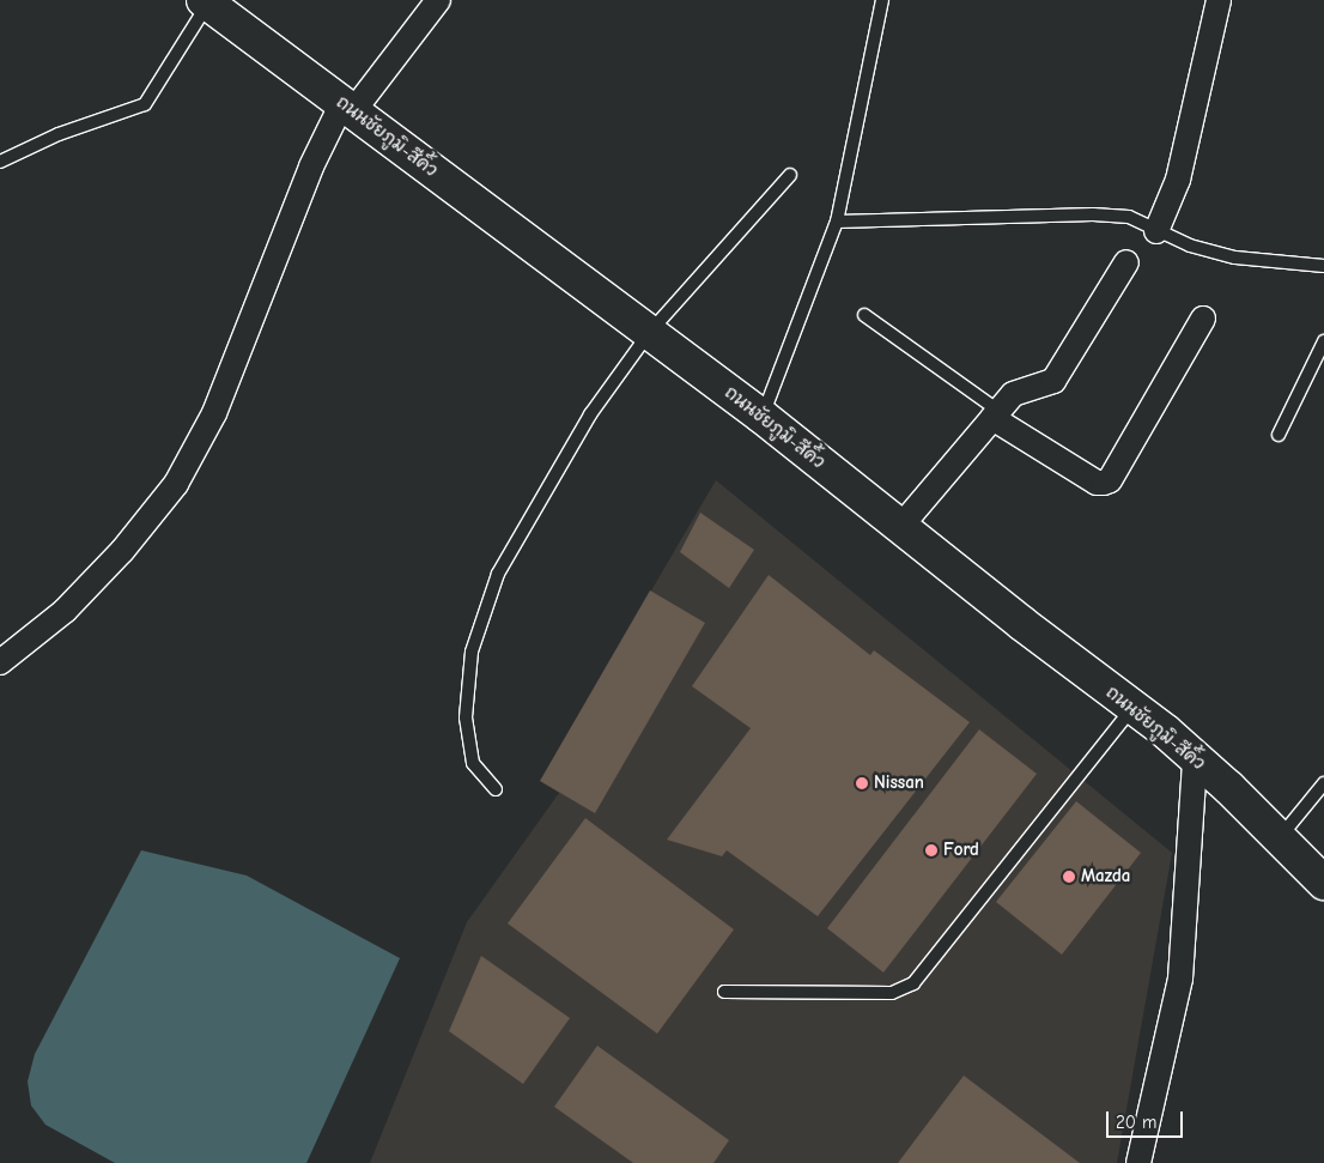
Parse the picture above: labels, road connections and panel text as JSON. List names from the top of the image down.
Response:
{
  "streets": {
    "main road": ["ถนนชัยภูมิ-สีคิ้ว"]
  },
  "places": ["Nissan", "Ford", "Mazda"],
  "scale_bar": "20 m"
}
